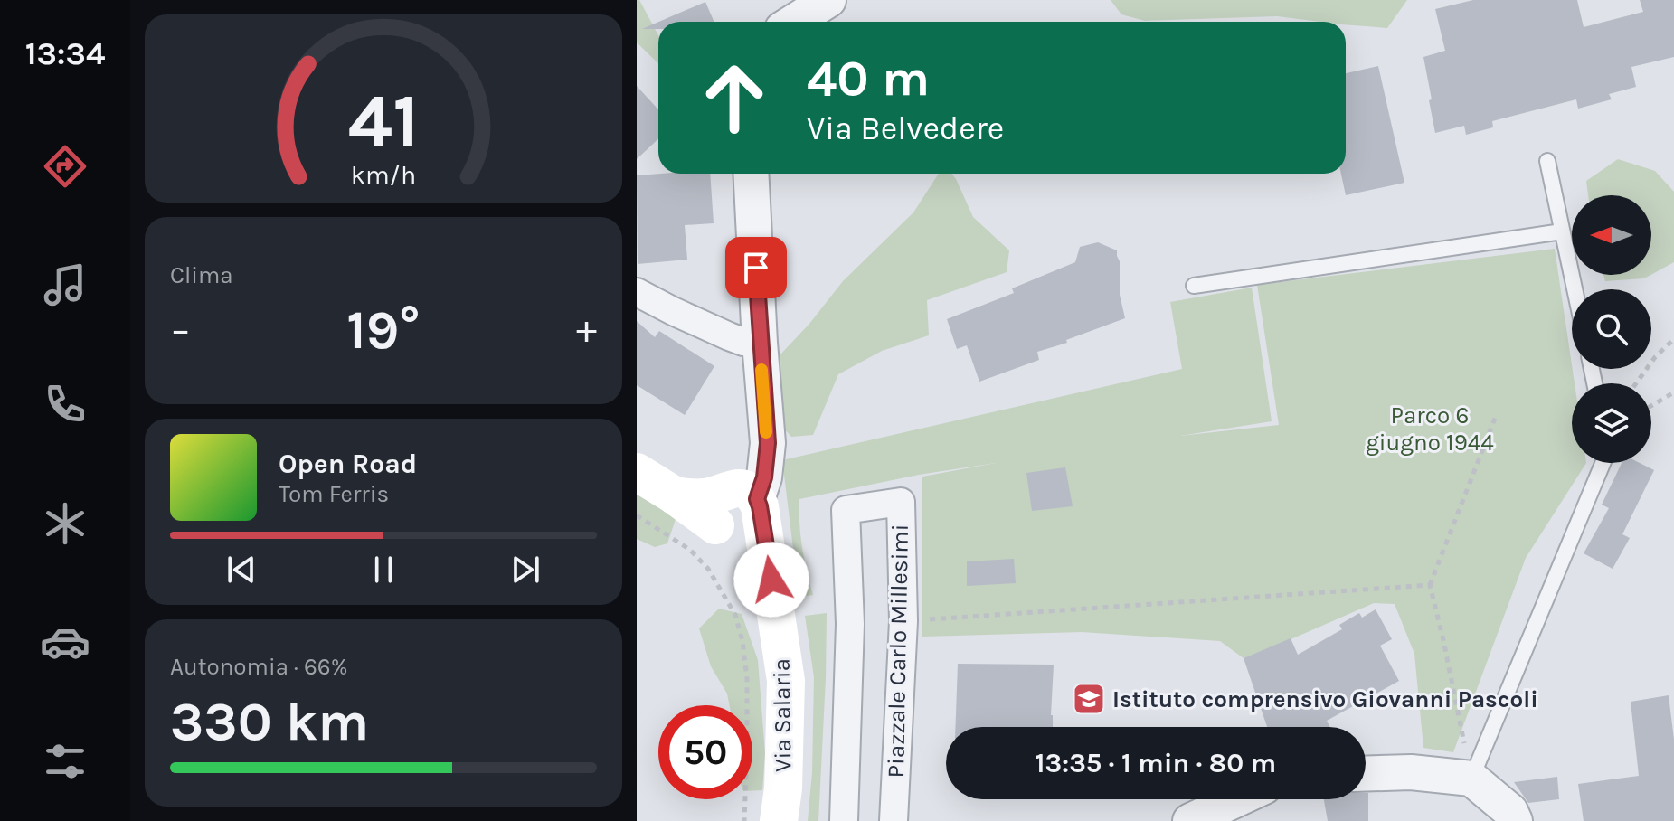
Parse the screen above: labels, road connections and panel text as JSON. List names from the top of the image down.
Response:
{
  "streets": {
    "main road": ["Via Salaria"],
    "street": ["Piazzale Carlo Millesimi"]
  },
  "parks": ["Parco 6 giugno 1944"],
  "places": {
    "school or university": ["Istituto comprensivo Giovanni Pascoli"]
  },
  "north": "left",
  "page": {
    "tabs": "13:34",
    "turn": ["40 m", "Via Belvedere"],
    "tile": [
      "Clima",
      ["Autonomia · 66%", "330 km"]
    ],
    "heat": ["−", "19°", "+"],
    "song": ["Open Road", "Tom Ferris"],
    "limit": "50",
    "trip": "13:35 · 1 min · 80 m",
    "gauge": ["41", "km/h"]
  }
}
